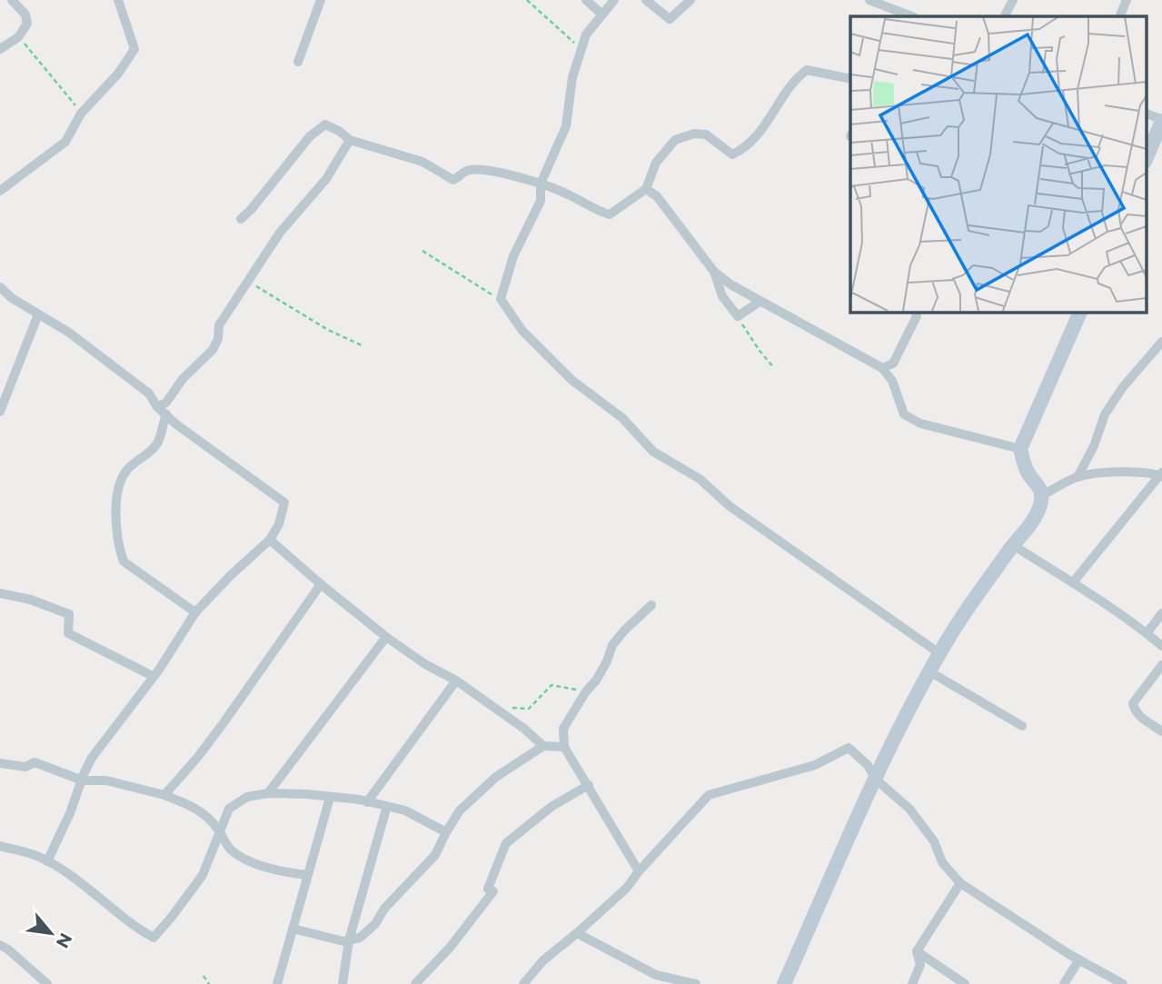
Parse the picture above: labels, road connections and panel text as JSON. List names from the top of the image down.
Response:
{
  "north": "bottom right"
}
